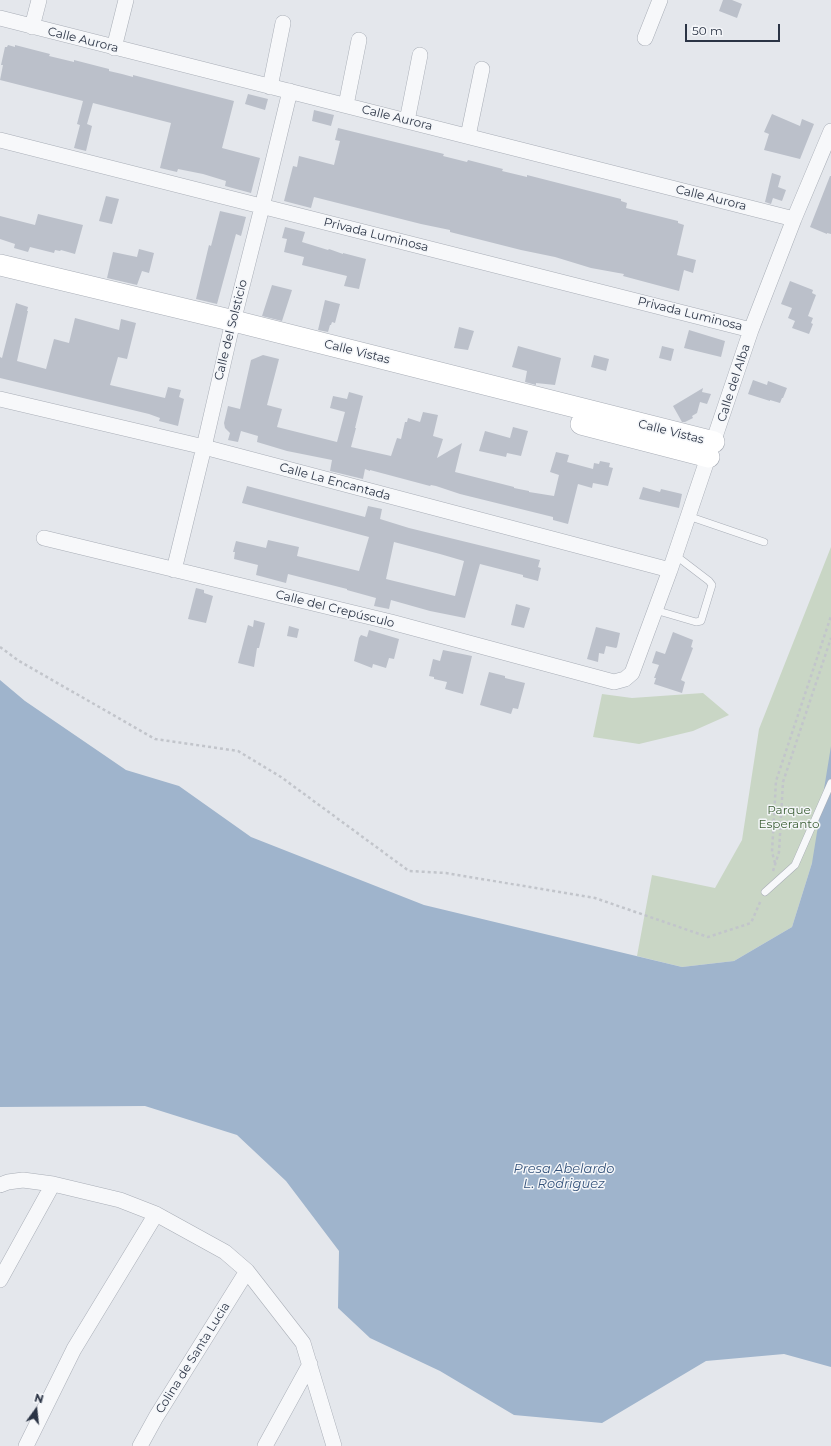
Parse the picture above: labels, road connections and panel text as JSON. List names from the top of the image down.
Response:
{
  "streets": {
    "street": [
      "Calle Aurora",
      "Privada Luminosa",
      "Calle del Solsticio",
      "Calle Vistas",
      "Calle del Alba",
      "Calle La Encantada",
      "Calle del Crepúsculo",
      "Colina de Santa Lucia"
    ]
  },
  "crossings": [
    ["Calle Aurora", "Calle del Solsticio"],
    ["Calle Aurora", "Calle del Alba"],
    ["Privada Luminosa", "Calle del Solsticio"],
    ["Privada Luminosa", "Calle del Alba"],
    ["Calle del Solsticio", "Calle Vistas"],
    ["Calle del Solsticio", "Calle La Encantada"],
    ["Calle del Solsticio", "Calle del Crepúsculo"],
    ["Calle Vistas", "Calle del Alba"],
    ["Calle del Alba", "Calle La Encantada"],
    ["Calle del Alba", "Calle del Crepúsculo"]
  ],
  "water": ["Presa Abelardo L. Rodriguez"],
  "parks": ["Parque Esperanto"],
  "scale_bar": "50 m",
  "north": "top"
}
